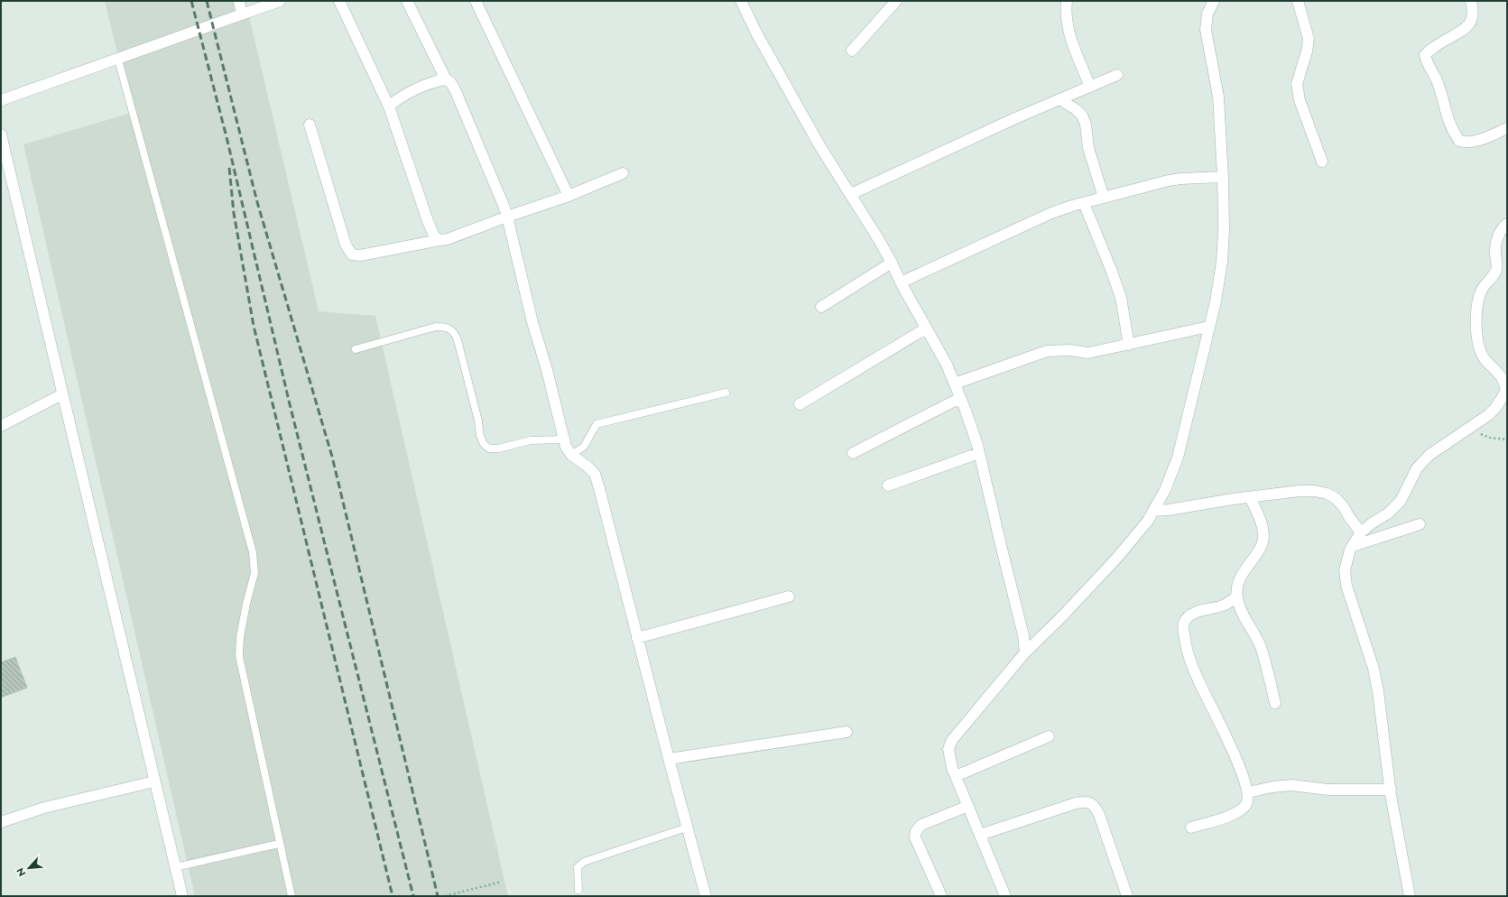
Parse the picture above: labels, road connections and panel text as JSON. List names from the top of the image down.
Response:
{
  "north": "bottom left"
}
